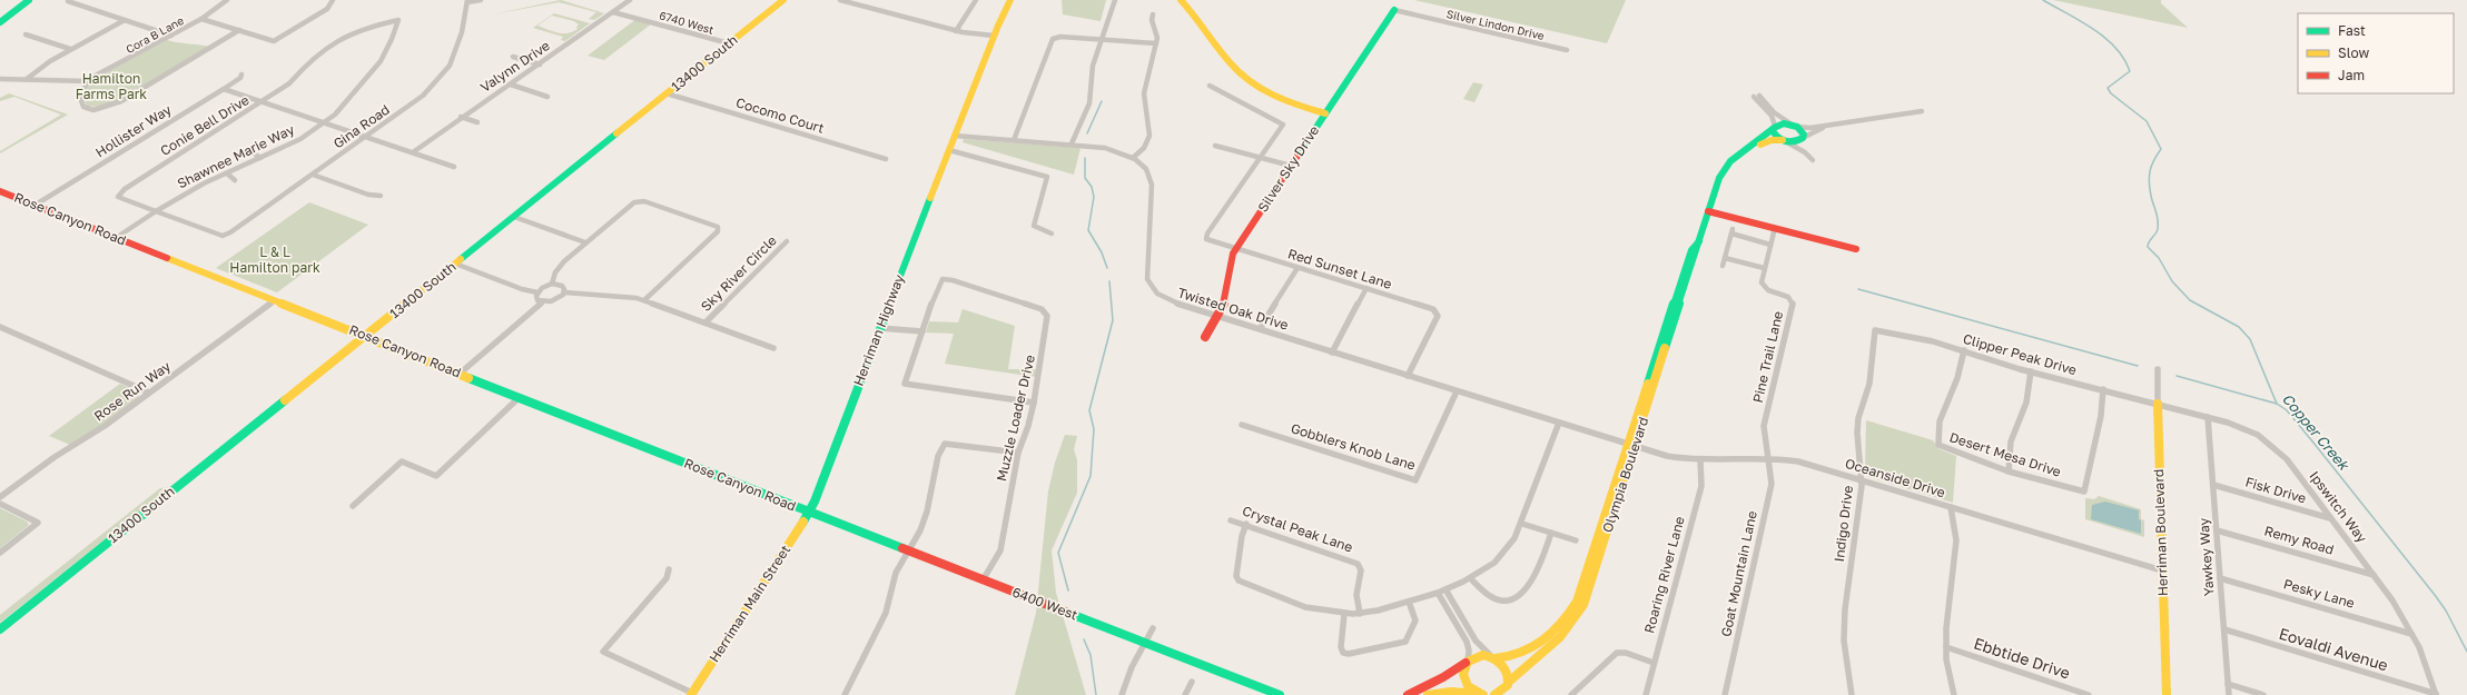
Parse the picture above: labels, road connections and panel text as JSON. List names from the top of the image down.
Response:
{
  "streets": {
    "street": [
      "6740 West",
      "Silver Lindon Drive",
      "Cora B Lane",
      "13400 South",
      "Valynn Drive",
      "Cocomo Court",
      "Conie Bell Drive",
      "Gina Road",
      "Hollister Way",
      "Shawnee Marie Way",
      "Silver Sky Drive",
      "Rose Canyon Road",
      "Red Sunset Lane",
      "Sky River Circle",
      "Twisted Oak Drive",
      "Herriman Highway",
      "Clipper Peak Drive",
      "Pine Trail Lane",
      "Rose Run Way",
      "Muzzle Loader Drive",
      "Gobblers Knob Lane",
      "Desert Mesa Drive",
      "Olympia Boulevard",
      "Oceanside Drive",
      "Fisk Drive",
      "Ipswitch Way",
      "Indigo Drive",
      "Crystal Peak Lane",
      "Herriman Boulevard",
      "Remy Road",
      "Yawkey Way",
      "Goat Mountain Lane",
      "Roaring River Lane",
      "Pesky Lane",
      "Herriman Main Street",
      "6400 West",
      "Eovaldi Avenue",
      "Ebbtide Drive"
    ]
  },
  "crossings": [
    ["6740 West", "13400 South"],
    ["6740 West", "Valynn Drive"],
    ["Silver Lindon Drive", "Silver Sky Drive"],
    ["13400 South", "Cocomo Court"],
    ["13400 South", "Rose Canyon Road"],
    ["Conie Bell Drive", "Gina Road"],
    ["Conie Bell Drive", "Shawnee Marie Way"],
    ["Hollister Way", "Rose Canyon Road"],
    ["Shawnee Marie Way", "Rose Canyon Road"],
    ["Silver Sky Drive", "Red Sunset Lane"],
    ["Silver Sky Drive", "Twisted Oak Drive"],
    ["Rose Canyon Road", "Herriman Highway"],
    ["Rose Canyon Road", "Rose Run Way"],
    ["Rose Canyon Road", "Herriman Main Street"],
    ["Rose Canyon Road", "6400 West"],
    ["Red Sunset Lane", "Twisted Oak Drive"],
    ["Twisted Oak Drive", "Herriman Highway"],
    ["Twisted Oak Drive", "Gobblers Knob Lane"],
    ["Twisted Oak Drive", "Oceanside Drive"],
    ["Herriman Highway", "Herriman Main Street"],
    ["Herriman Highway", "6400 West"],
    ["Clipper Peak Drive", "Desert Mesa Drive"],
    ["Clipper Peak Drive", "Ipswitch Way"],
    ["Clipper Peak Drive", "Indigo Drive"],
    ["Clipper Peak Drive", "Herriman Boulevard"],
    ["Pine Trail Lane", "Oceanside Drive"],
    ["Pine Trail Lane", "Goat Mountain Lane"],
    ["Muzzle Loader Drive", "6400 West"],
    ["Olympia Boulevard", "Oceanside Drive"],
    ["Oceanside Drive", "Indigo Drive"],
    ["Oceanside Drive", "Herriman Boulevard"],
    ["Oceanside Drive", "Goat Mountain Lane"],
    ["Oceanside Drive", "Roaring River Lane"],
    ["Fisk Drive", "Ipswitch Way"],
    ["Fisk Drive", "Yawkey Way"],
    ["Ipswitch Way", "Herriman Boulevard"],
    ["Ipswitch Way", "Remy Road"],
    ["Ipswitch Way", "Yawkey Way"],
    ["Ipswitch Way", "Pesky Lane"],
    ["Ipswitch Way", "Eovaldi Avenue"],
    ["Remy Road", "Yawkey Way"],
    ["Yawkey Way", "Pesky Lane"],
    ["Yawkey Way", "Eovaldi Avenue"],
    ["Herriman Main Street", "6400 West"]
  ],
  "water": ["Copper Creek"],
  "parks": ["Hamilton Farms Park", "L & L Hamilton park"],
  "legend": ["Fast", "Slow", "Jam"]
}
